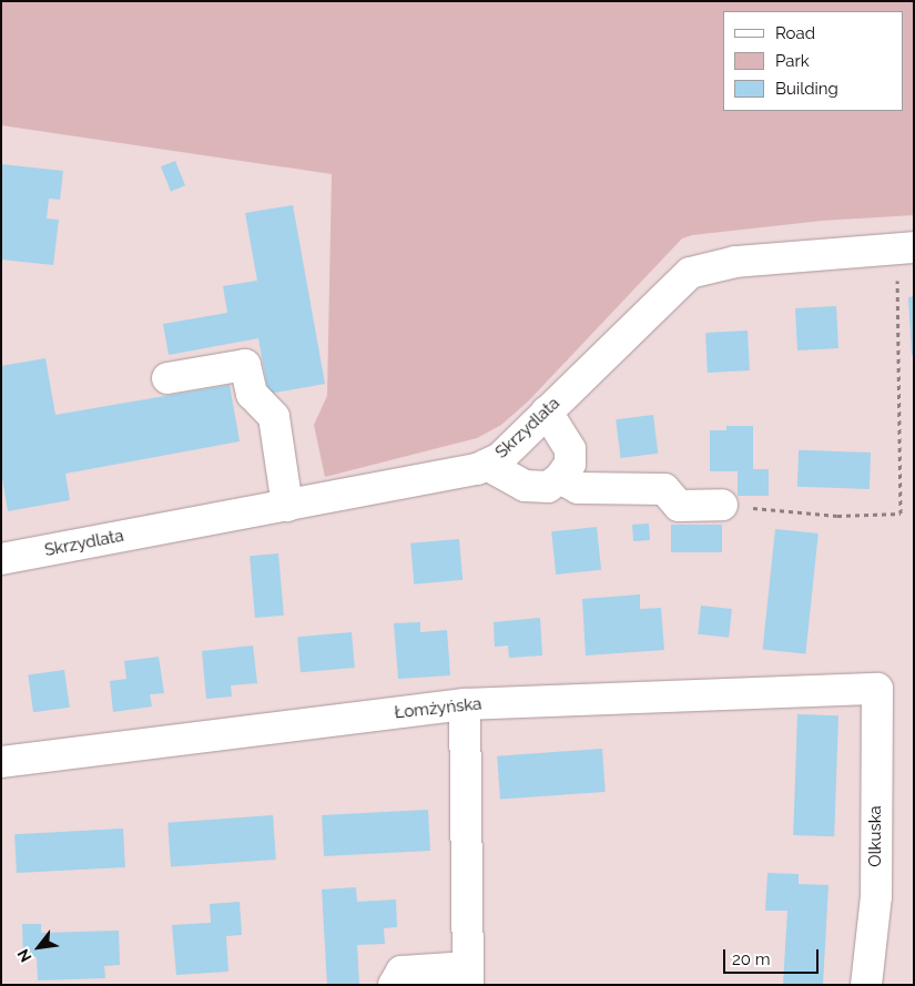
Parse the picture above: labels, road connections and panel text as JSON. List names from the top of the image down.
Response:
{
  "streets": {
    "street": ["Skrzydlata", "Łomżyńska", "Olkuska"]
  },
  "crossings": [
    ["Łomżyńska", "Olkuska"]
  ],
  "legend": ["Road", "Park", "Building"],
  "scale_bar": "20 m",
  "north": "bottom left"
}
